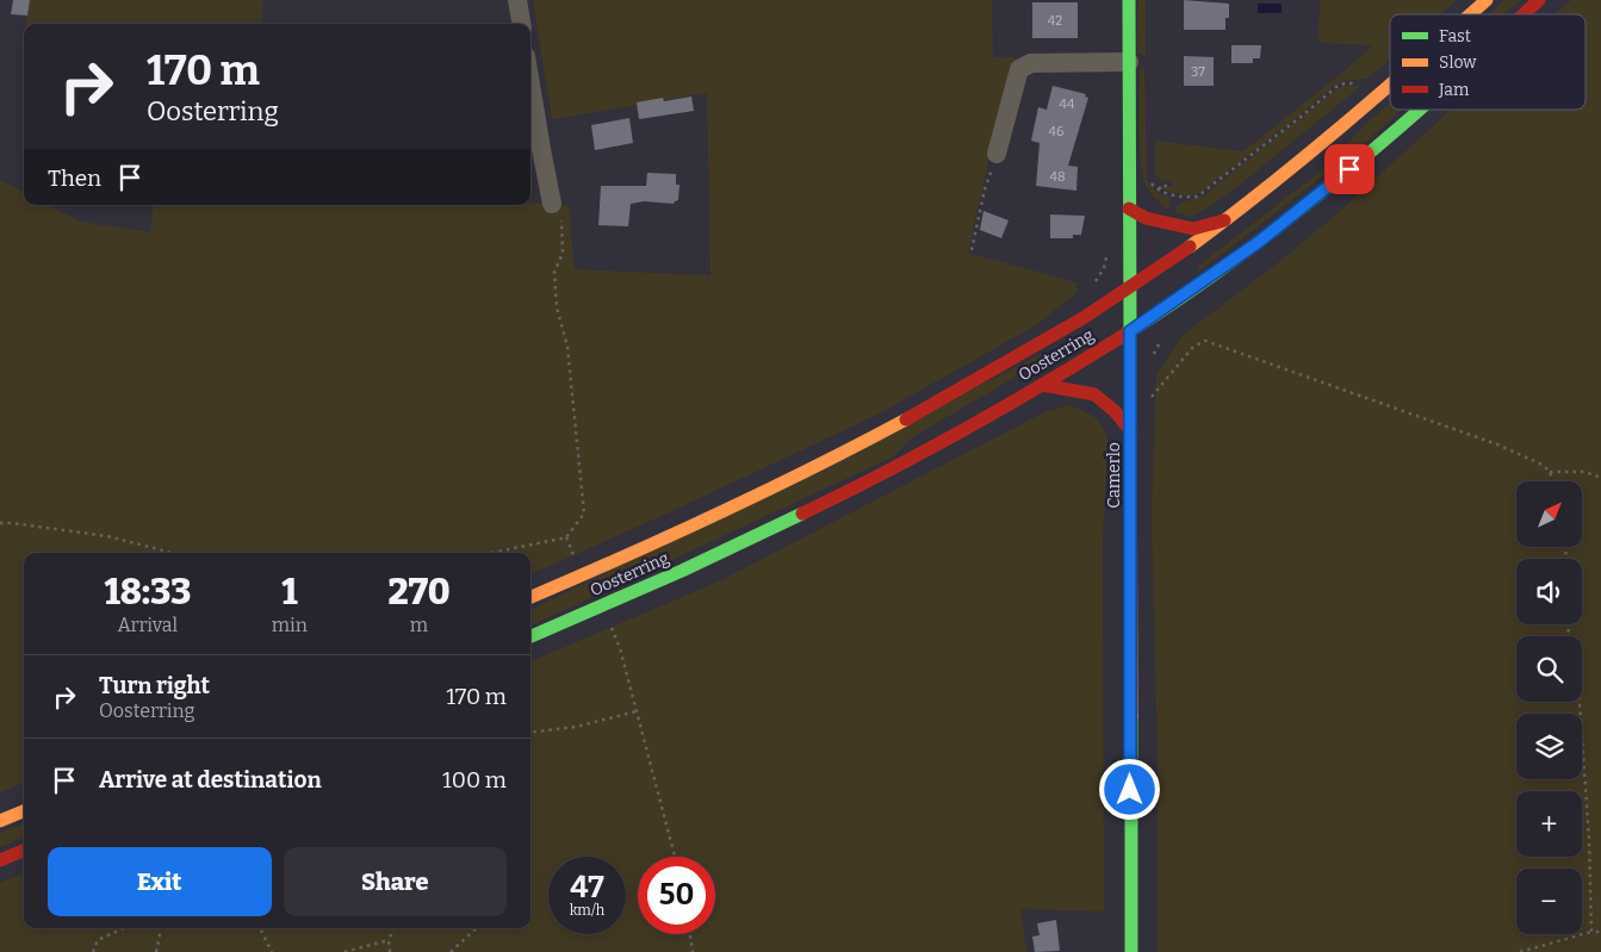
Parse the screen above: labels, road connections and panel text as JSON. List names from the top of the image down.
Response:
{
  "streets": {
    "main road": ["Oosterring", "Camerlo"]
  },
  "crossings": [
    ["Oosterring", "Camerlo"]
  ],
  "house_numbers": [
    "42",
    "37",
    "44",
    "46",
    "48"
  ],
  "legend": ["Fast", "Slow", "Jam"],
  "north": "top right",
  "page": {
    "turn": ["170 m", "Oosterring"],
    "then": "Then",
    "map_buttons": ["+", "−"],
    "eta": [
      "18:33",
      "Arrival",
      "1",
      "min",
      "270",
      "m"
    ],
    "list": [
      {
        "name": "Turn right",
        "note": "Oosterring",
        "value": "170 m"
      },
      {
        "name": "Arrive at destination",
        "value": "100 m"
      }
    ],
    "buttons": ["Exit", "Share"],
    "speed": "47 km/h",
    "limit": "50"
  }
}
